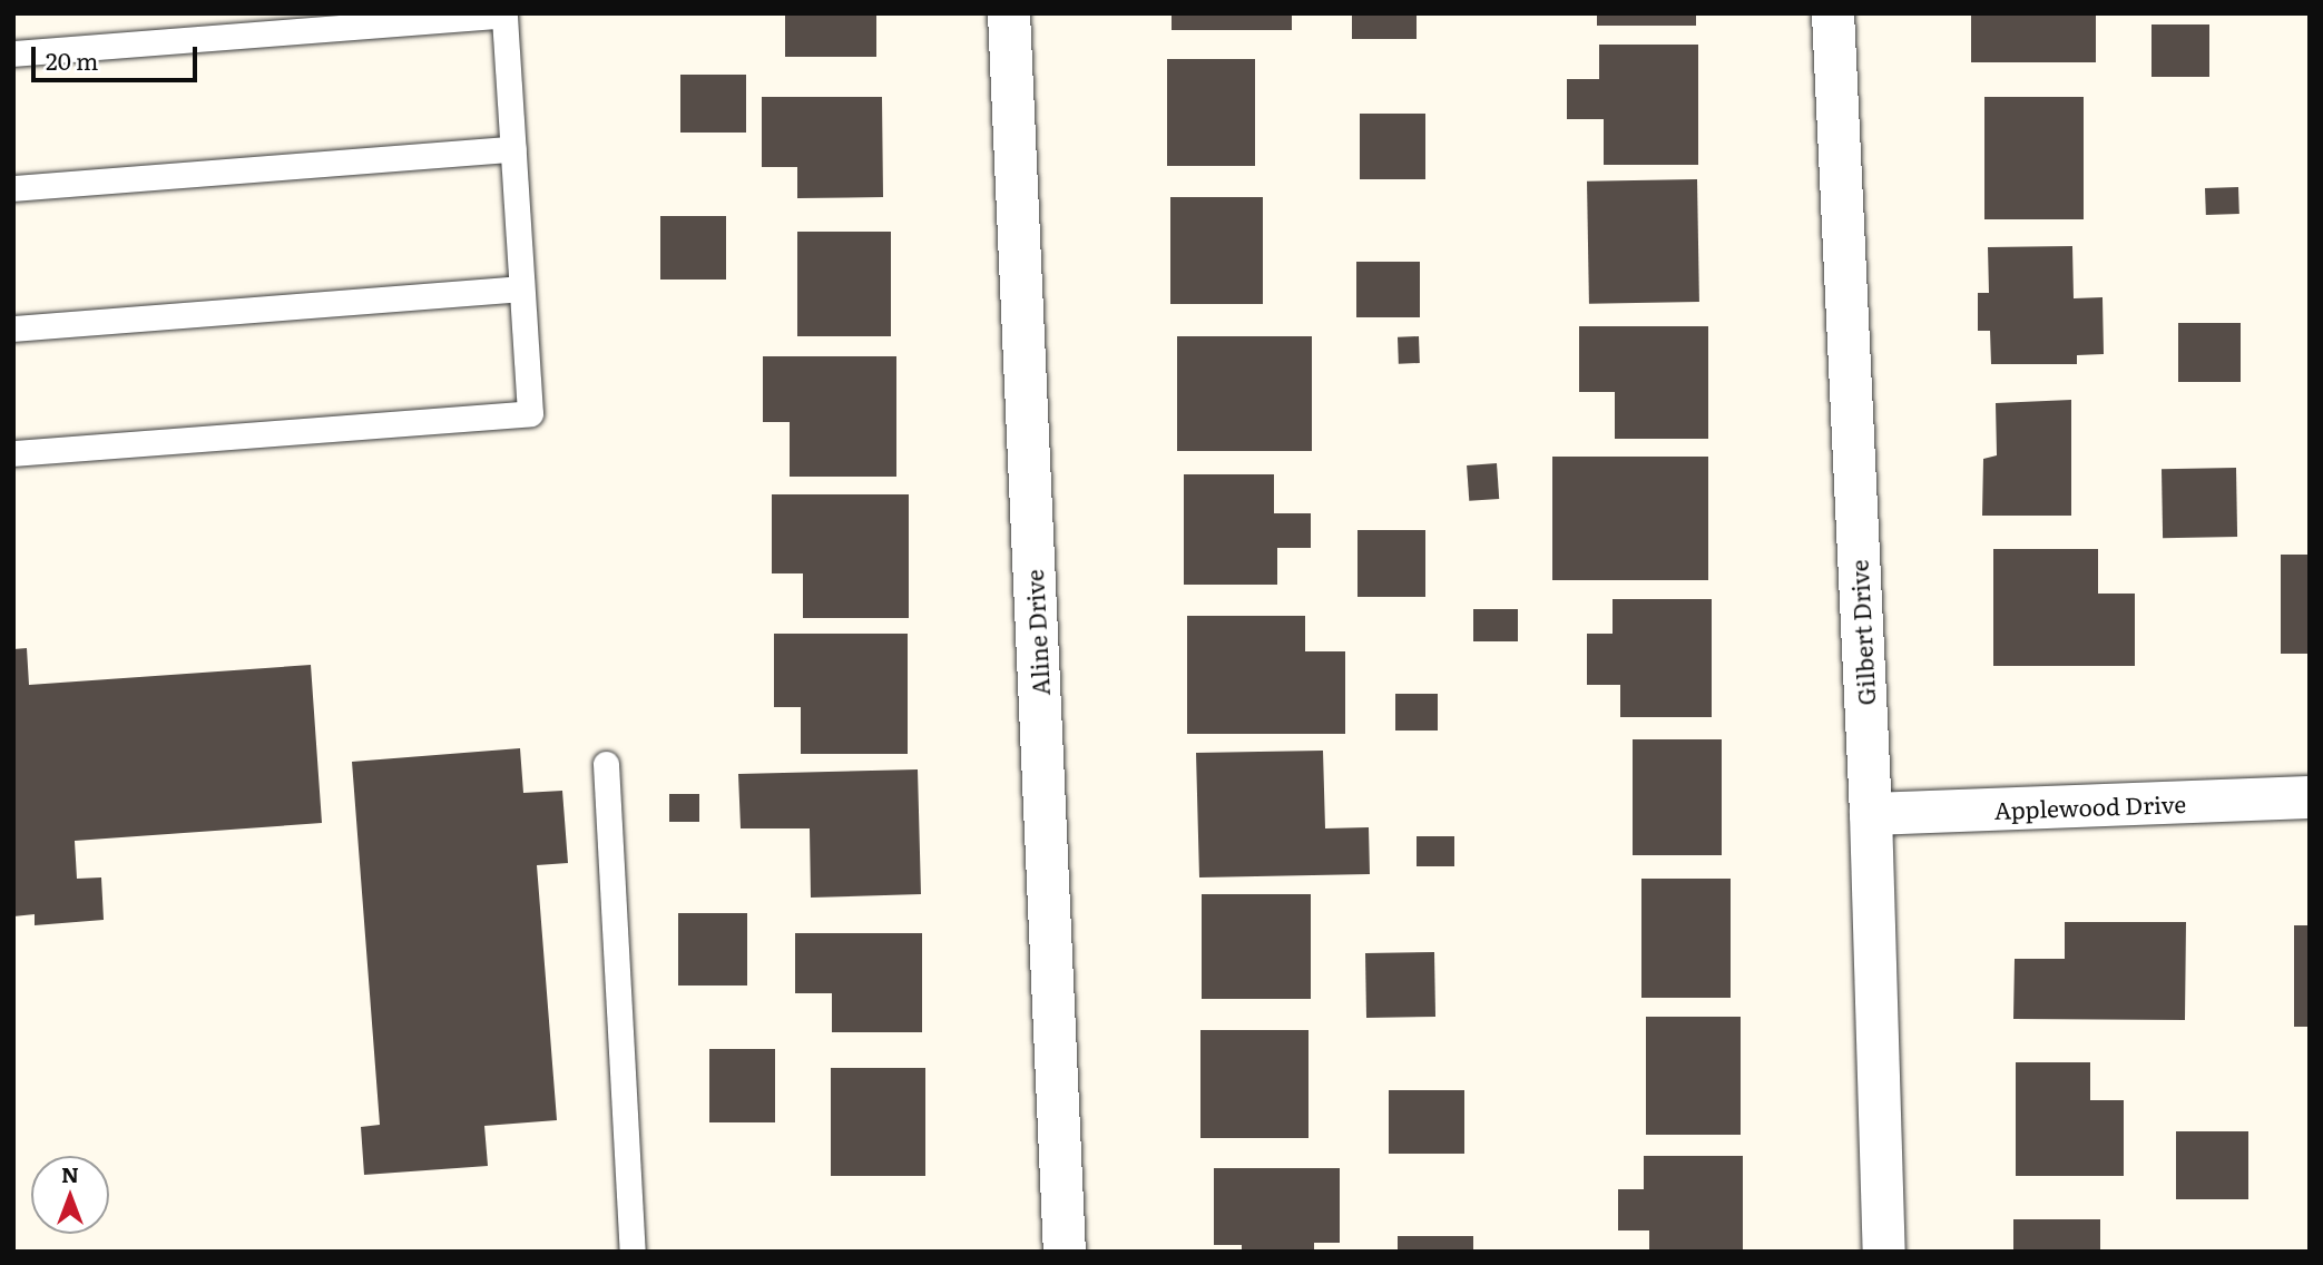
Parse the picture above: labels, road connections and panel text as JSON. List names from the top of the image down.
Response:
{
  "streets": {
    "street": ["Aline Drive", "Gilbert Drive", "Applewood Drive"]
  },
  "crossings": [
    ["Gilbert Drive", "Applewood Drive"]
  ],
  "scale_bar": "20 m",
  "north": "top"
}
